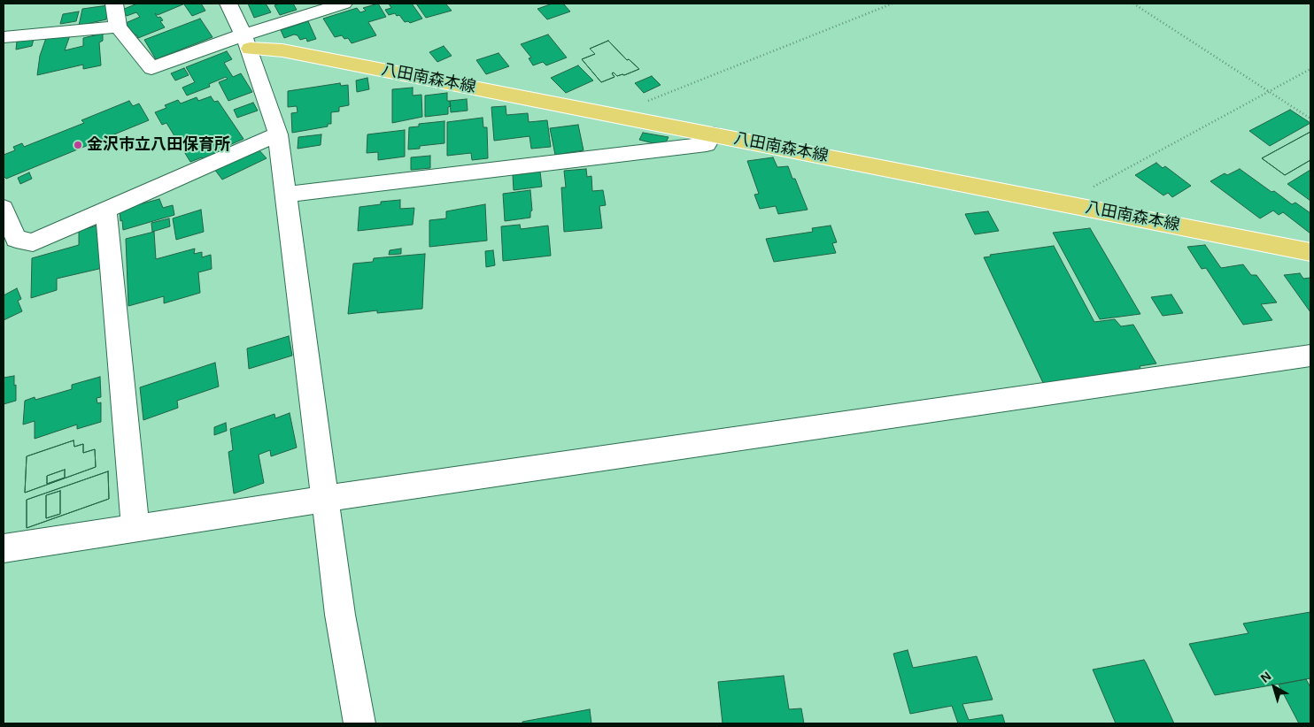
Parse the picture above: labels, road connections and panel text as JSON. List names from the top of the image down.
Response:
{
  "streets": {
    "main road": ["八田南森本線"]
  },
  "places": ["金沢市立八田保育所"],
  "north": "top left"
}
